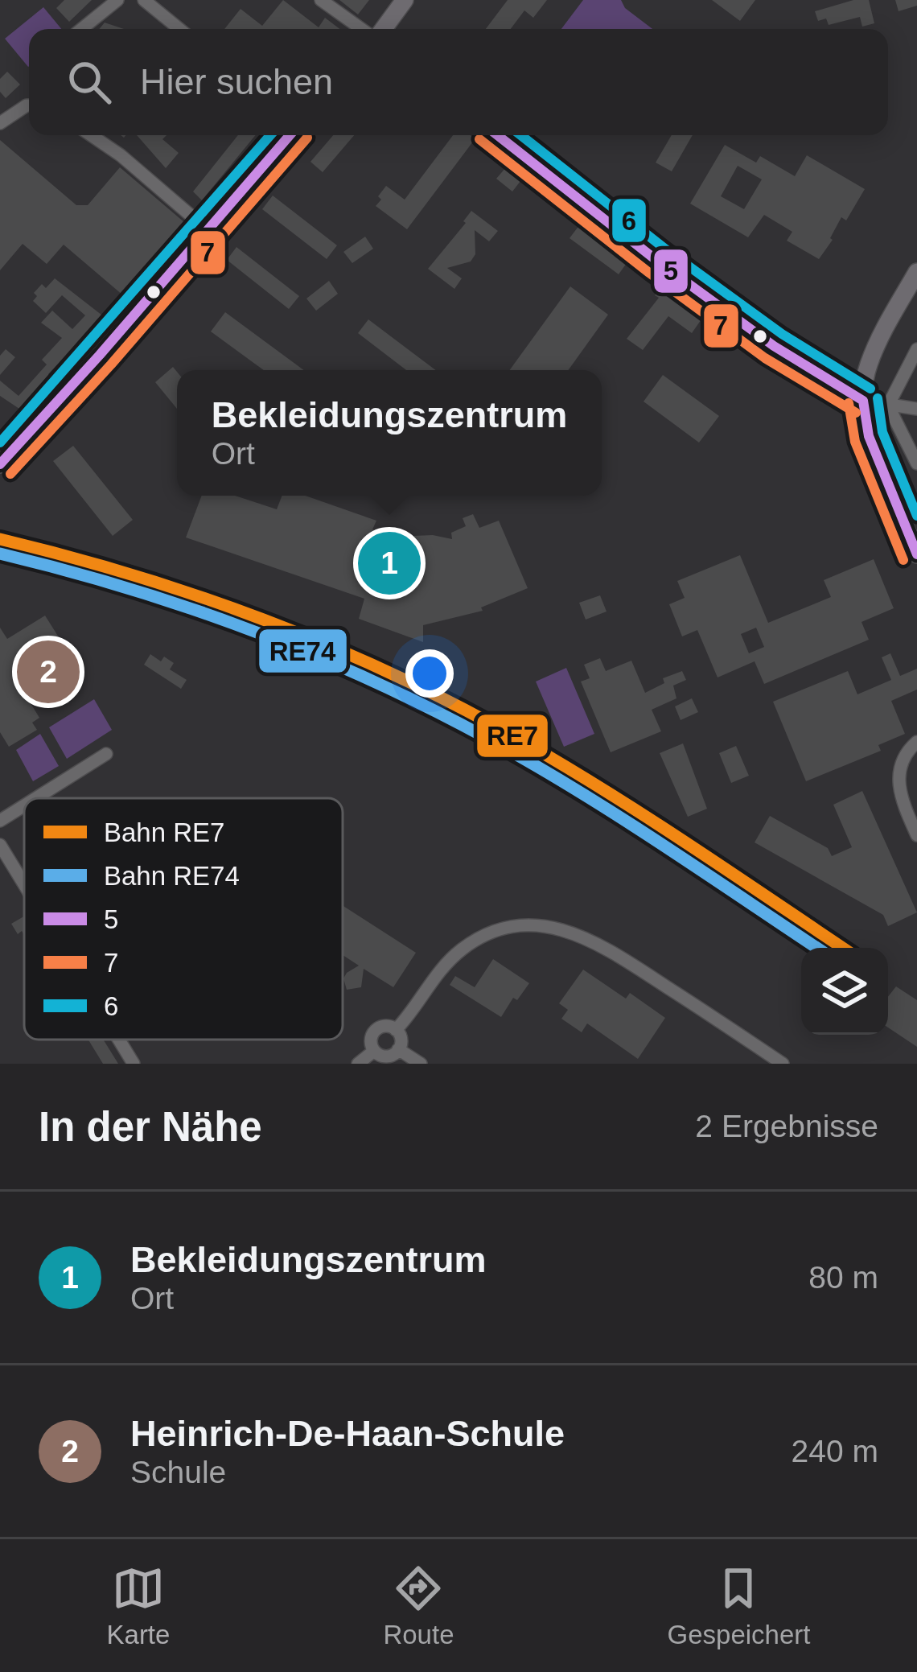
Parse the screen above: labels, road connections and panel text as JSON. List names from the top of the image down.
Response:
{
  "lines": [
    "transit line 5",
    "transit line 6",
    "transit line 7",
    "rail line RE7",
    "rail line RE74"
  ],
  "legend": [
    "Bahn RE7",
    "Bahn RE74",
    "5",
    "7",
    "6"
  ],
  "page": {
    "search": "Hier suchen",
    "popup": ["Bekleidungszentrum", "Ort"],
    "pins": ["1", "2"],
    "heading": ["In der Nähe", "2 Ergebnisse"],
    "list": [
      {
        "mark": "1",
        "name": "Bekleidungszentrum",
        "note": "Ort",
        "value": "80 m"
      },
      {
        "mark": "2",
        "name": "Heinrich-De-Haan-Schule",
        "note": "Schule",
        "value": "240 m"
      }
    ],
    "nav": ["Karte", "Route", "Gespeichert"]
  }
}
